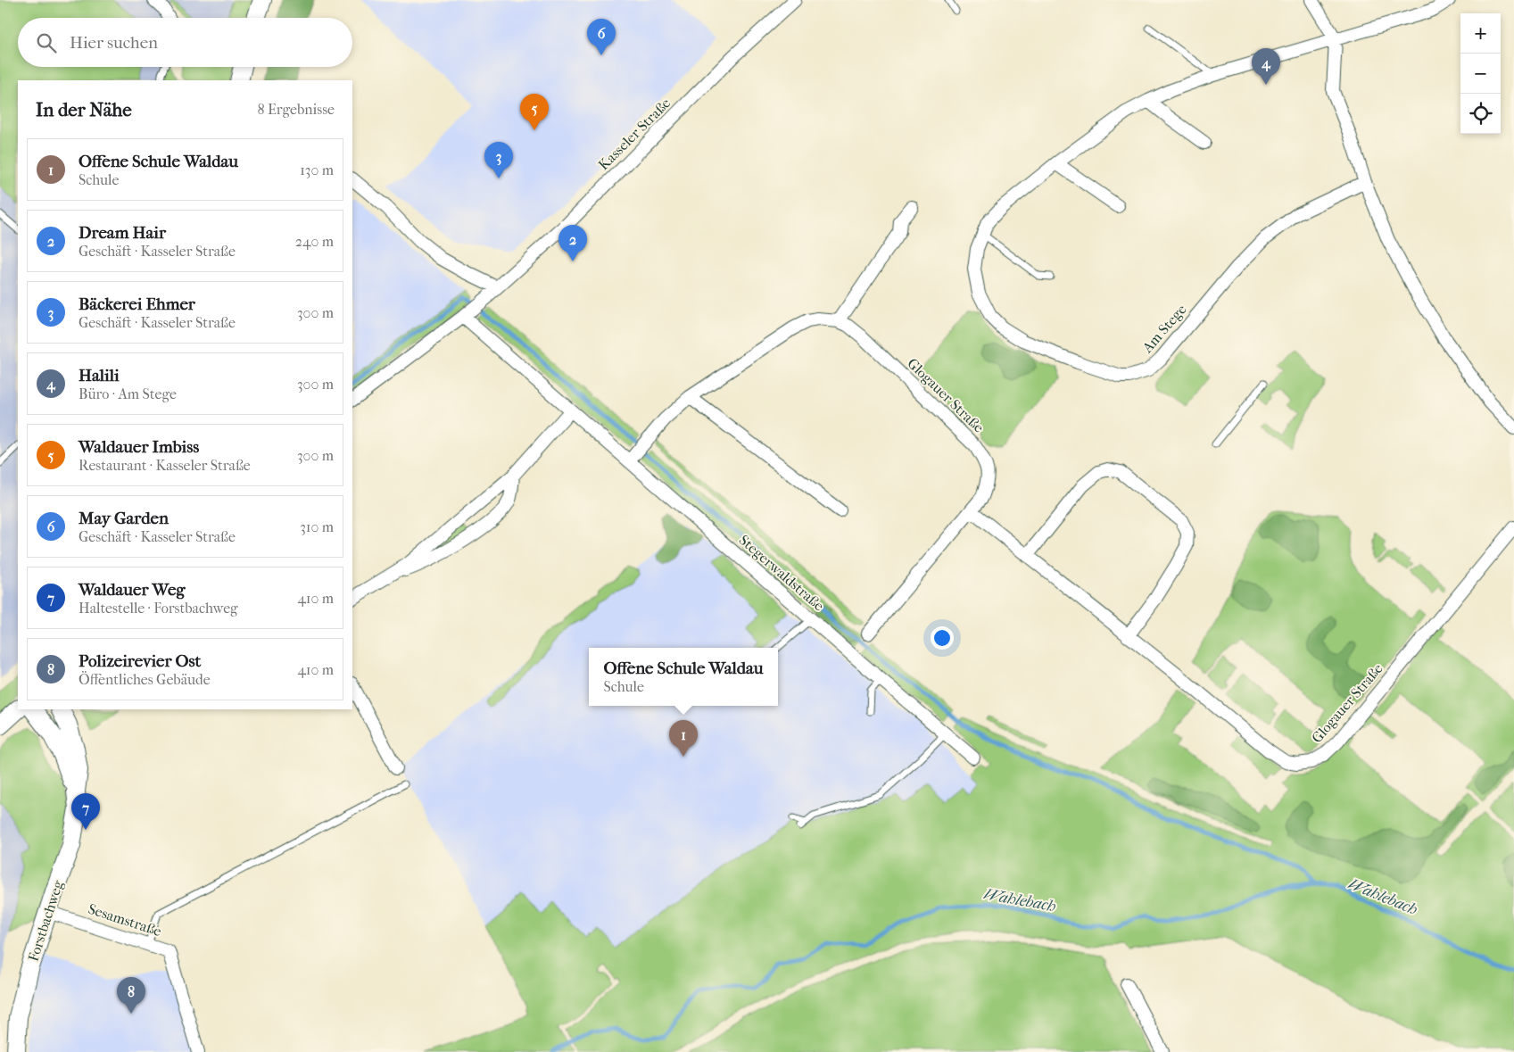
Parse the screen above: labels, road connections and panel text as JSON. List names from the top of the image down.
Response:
{
  "streets": {
    "street": [
      "Kasseler Straße",
      "Am Stege",
      "Glogauer Straße",
      "Stegerwaldstraße",
      "Sesamstraße",
      "Forstbachweg"
    ]
  },
  "crossings": [
    ["Kasseler Straße", "Stegerwaldstraße"],
    ["Glogauer Straße", "Stegerwaldstraße"],
    ["Sesamstraße", "Forstbachweg"]
  ],
  "water": ["Wahlebach"],
  "page": {
    "map_buttons": ["+", "−"],
    "search": "Hier suchen",
    "pins": [
      "6",
      "4",
      "5",
      "3",
      "2",
      "1",
      "7",
      "8"
    ],
    "heading": ["In der Nähe", "8 Ergebnisse"],
    "list": [
      {
        "mark": "1",
        "name": "Offene Schule Waldau",
        "note": "Schule",
        "value": "130 m"
      },
      {
        "mark": "2",
        "name": "Dream Hair",
        "note": "Geschäft · Kasseler Straße",
        "value": "240 m"
      },
      {
        "mark": "3",
        "name": "Bäckerei Ehmer",
        "note": "Geschäft · Kasseler Straße",
        "value": "300 m"
      },
      {
        "mark": "4",
        "name": "Halili",
        "note": "Büro · Am Stege",
        "value": "300 m"
      },
      {
        "mark": "5",
        "name": "Waldauer Imbiss",
        "note": "Restaurant · Kasseler Straße",
        "value": "300 m"
      },
      {
        "mark": "6",
        "name": "May Garden",
        "note": "Geschäft · Kasseler Straße",
        "value": "310 m"
      },
      {
        "mark": "7",
        "name": "Waldauer Weg",
        "note": "Haltestelle · Forstbachweg",
        "value": "410 m"
      },
      {
        "mark": "8",
        "name": "Polizeirevier Ost",
        "note": "Öffentliches Gebäude",
        "value": "410 m"
      }
    ],
    "popup": ["Offene Schule Waldau", "Schule"]
  }
}
